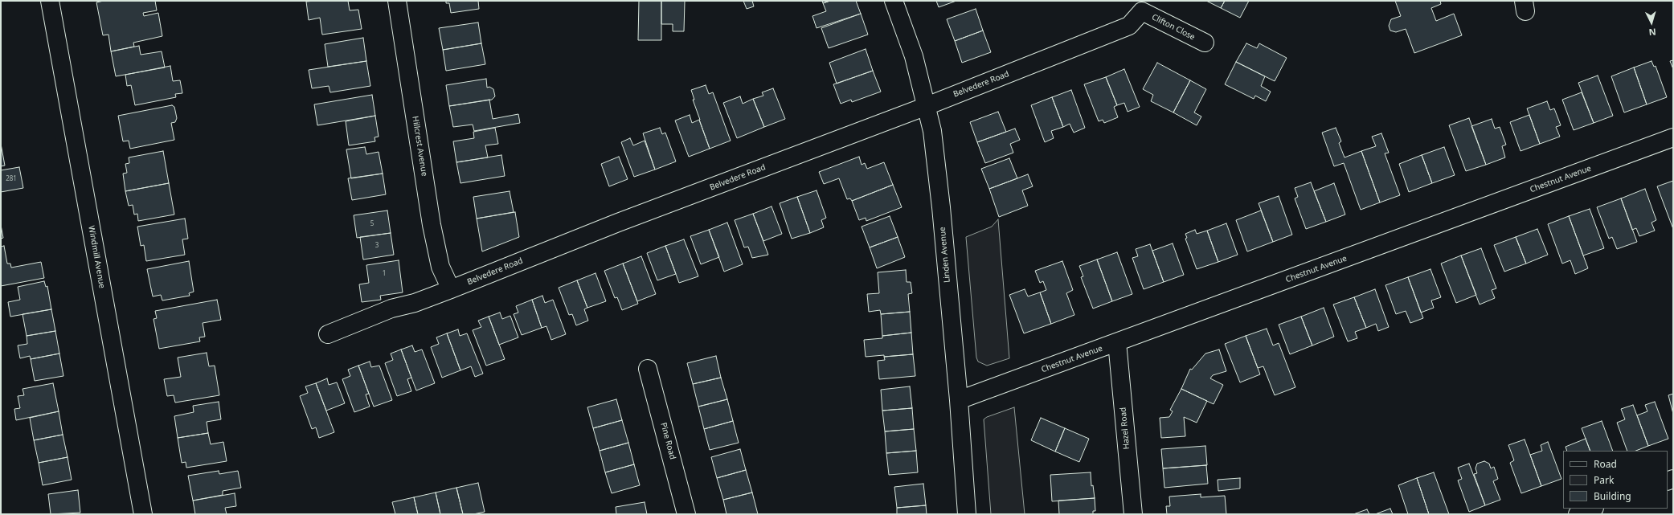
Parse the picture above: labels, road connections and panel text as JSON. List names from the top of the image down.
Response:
{
  "streets": {
    "street": [
      "Clifton Close",
      "Belvedere Road",
      "Hillcrest Avenue",
      "Chestnut Avenue",
      "Linden Avenue",
      "Windmill Avenue",
      "Hazel Road",
      "Pine Road"
    ]
  },
  "crossings": [
    ["Clifton Close", "Belvedere Road"],
    ["Belvedere Road", "Hillcrest Avenue"],
    ["Belvedere Road", "Linden Avenue"],
    ["Chestnut Avenue", "Linden Avenue"],
    ["Chestnut Avenue", "Hazel Road"]
  ],
  "house_numbers": [
    "281",
    "5",
    "3",
    "1"
  ],
  "legend": ["Road", "Park", "Building"],
  "north": "bottom"
}
